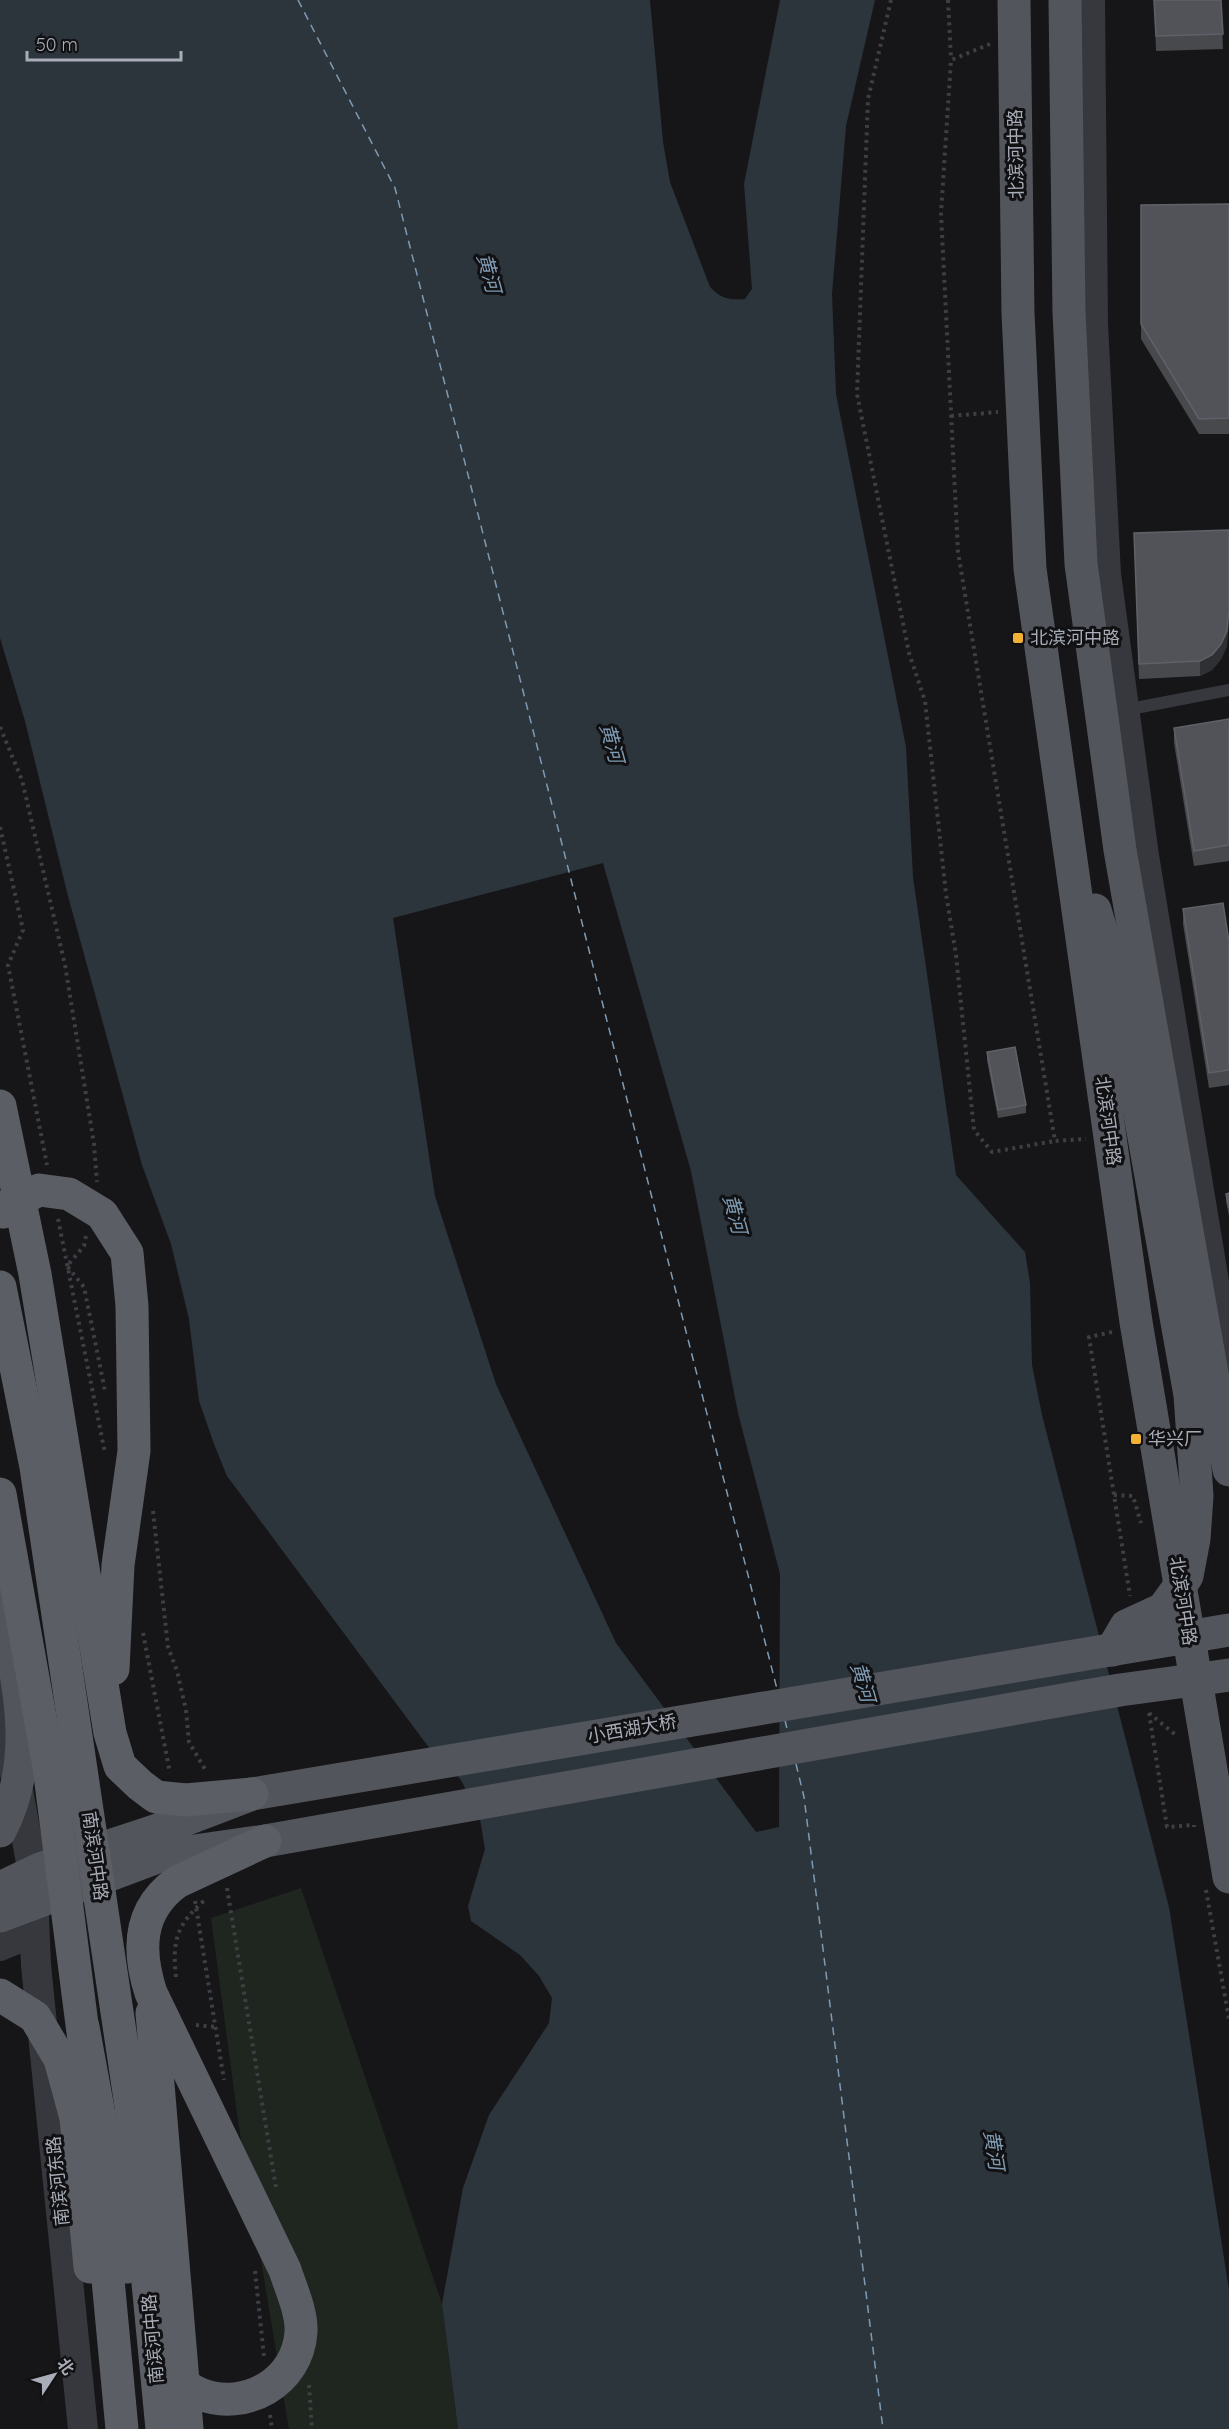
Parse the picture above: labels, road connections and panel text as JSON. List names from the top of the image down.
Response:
{
  "streets": {
    "highway": ["南滨河中路"],
    "main road": ["北滨河中路", "小西湖大桥"],
    "street": ["南滨河东路"]
  },
  "crossings": [
    ["南滨河中路", "南滨河东路"]
  ],
  "water": ["黄河"],
  "places": {
    "transit": ["北滨河中路", "华兴厂"]
  },
  "scale_bar": "50 m",
  "north": "top right"
}
